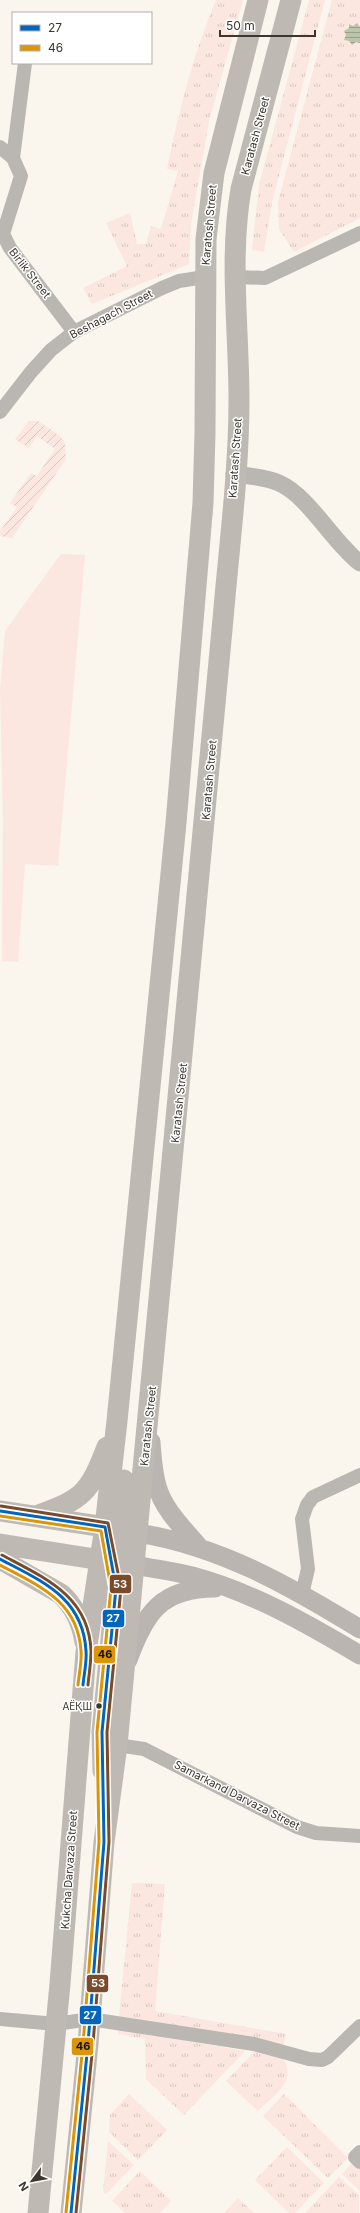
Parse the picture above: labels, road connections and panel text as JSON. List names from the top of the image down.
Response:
{
  "streets": {
    "main road": ["Karatash Street", "Karatosh Street", "Kukcha Darvaza Street"],
    "street": ["Birlik Street", "Beshagach Street", "Samarkand Darvaza Street"]
  },
  "crossings": [
    ["Karatash Street", "Karatosh Street"],
    ["Karatash Street", "Beshagach Street"],
    ["Karatash Street", "Kukcha Darvaza Street"],
    ["Karatosh Street", "Beshagach Street"],
    ["Birlik Street", "Beshagach Street"]
  ],
  "places": ["АЁҚШ"],
  "lines": ["transit line 53", "transit line 27", "transit line 46"],
  "legend": ["27", "46"],
  "scale_bar": "50 m",
  "north": "bottom left"
}
